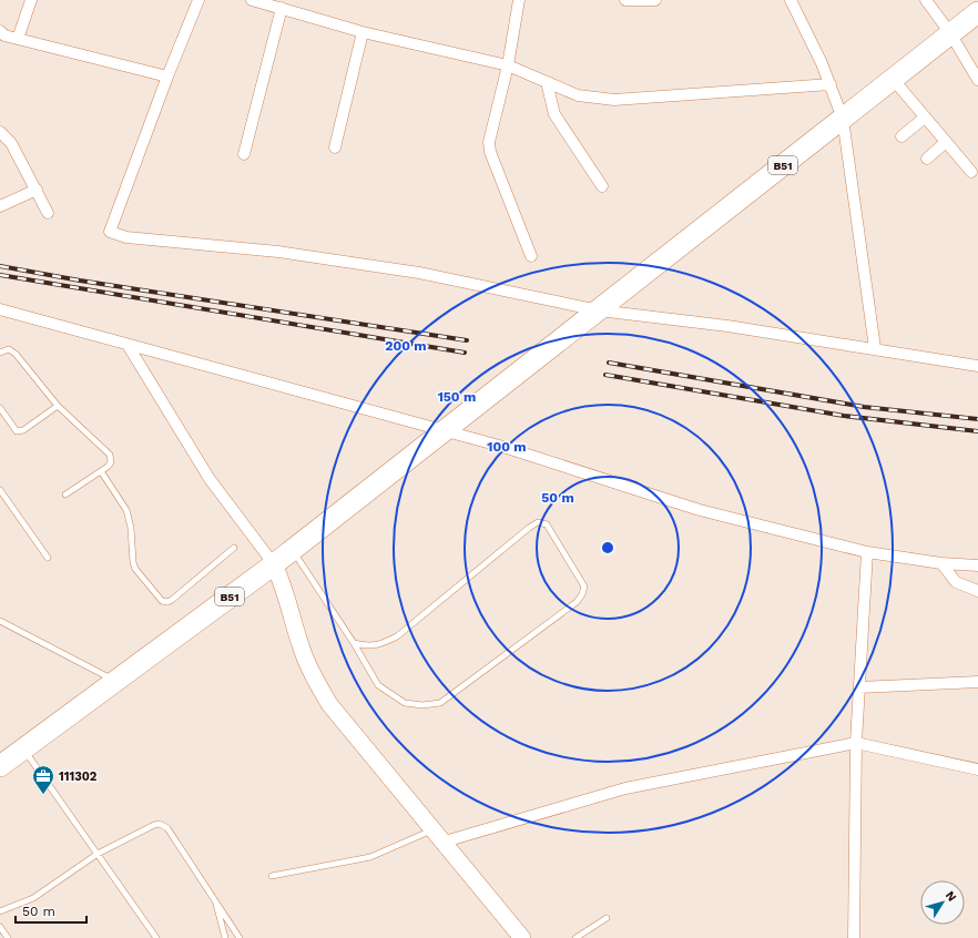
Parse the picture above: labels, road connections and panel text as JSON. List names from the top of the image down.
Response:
{
  "streets": {
    "highway": ["B51"]
  },
  "places": {
    "office": ["111302"]
  },
  "scale_bar": "50 m",
  "north": "top right",
  "rings": [
    "200 m",
    "150 m",
    "100 m",
    "50 m"
  ]
}
